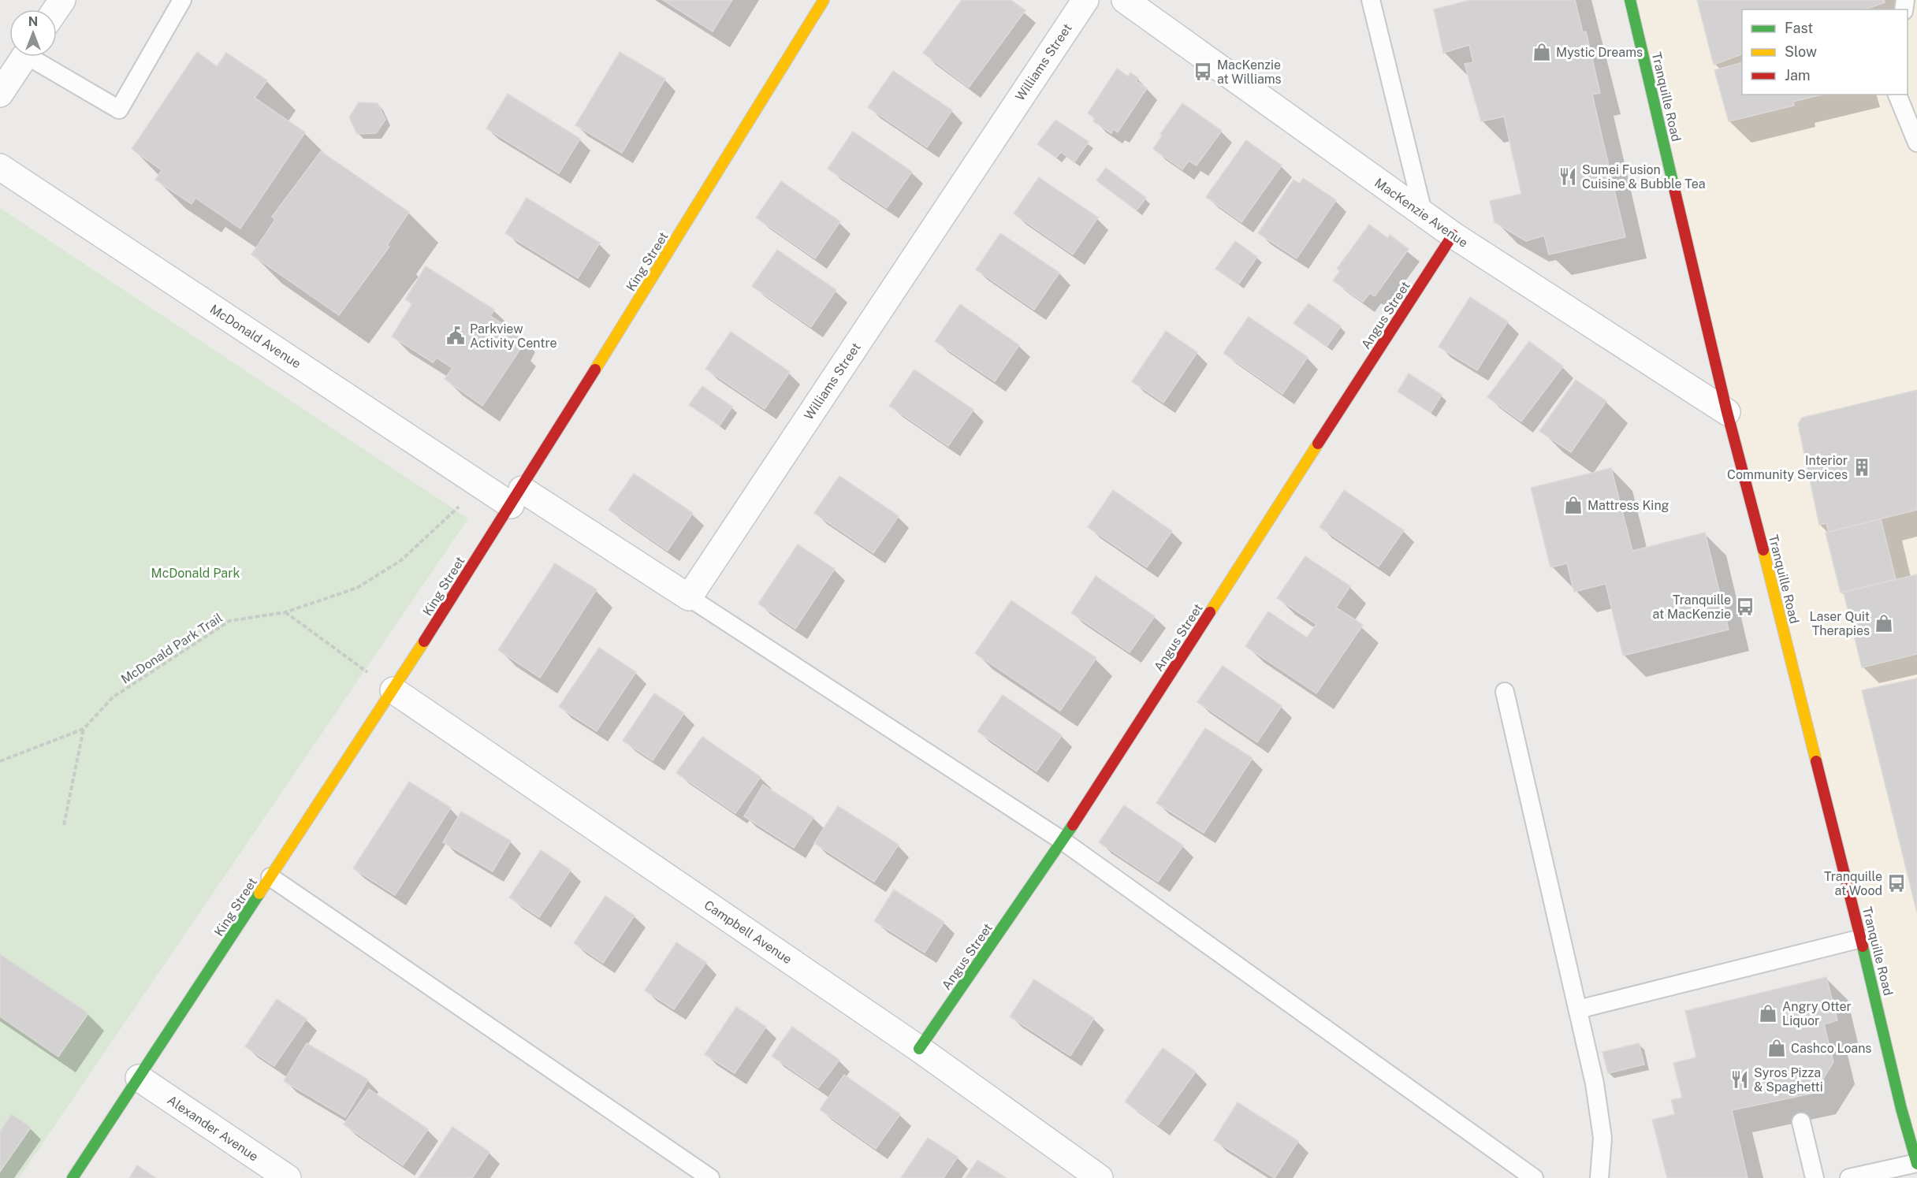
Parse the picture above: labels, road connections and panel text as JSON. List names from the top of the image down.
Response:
{
  "streets": {
    "street": [
      "Williams Street",
      "Tranquille Road",
      "MacKenzie Avenue",
      "King Street",
      "Angus Street",
      "McDonald Avenue",
      "Campbell Avenue",
      "Alexander Avenue"
    ],
    "path": ["McDonald Park Trail"]
  },
  "crossings": [
    ["Tranquille Road", "MacKenzie Avenue"],
    ["MacKenzie Avenue", "Angus Street"],
    ["King Street", "McDonald Avenue"],
    ["King Street", "Campbell Avenue"],
    ["King Street", "Alexander Avenue"],
    ["Angus Street", "Campbell Avenue"],
    ["McDonald Avenue", "McDonald Park Trail"]
  ],
  "parks": ["McDonald Park"],
  "places": {
    "shop": [
      "Mystic Dreams",
      "Mattress King",
      "Laser Quit Therapies",
      "Angry Otter Liquor",
      "Cashco Loans"
    ],
    "bus stop": ["MacKenzie at Williams", "Tranquille at MacKenzie", "Tranquille at Wood"],
    "restaurant": ["Sumei Fusion Cuisine & Bubble Tea", "Syros Pizza & Spaghetti"],
    "public building": ["Parkview Activity Centre"],
    "building": ["Interior Community Services"]
  },
  "legend": ["Fast", "Slow", "Jam"],
  "north": "top"
}
